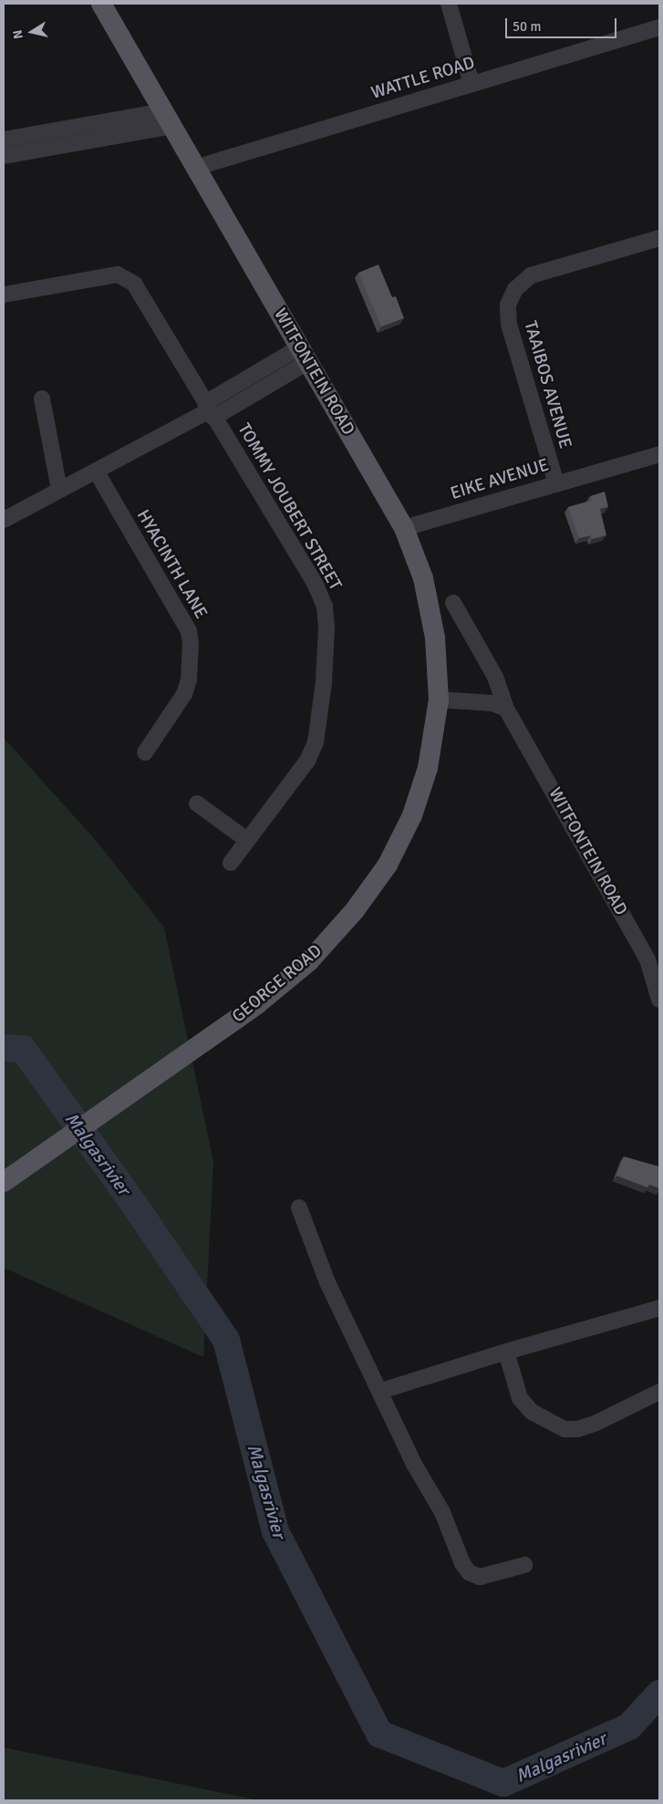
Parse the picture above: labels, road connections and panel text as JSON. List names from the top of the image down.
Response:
{
  "streets": {
    "main road": ["WITFONTEIN ROAD", "GEORGE ROAD"],
    "street": [
      "WATTLE ROAD",
      "TAAIBOS AVENUE",
      "EIKE AVENUE",
      "TOMMY JOUBERT STREET",
      "HYACINTH LANE"
    ]
  },
  "crossings": [
    ["WATTLE ROAD", "WITFONTEIN ROAD"],
    ["WITFONTEIN ROAD", "EIKE AVENUE"],
    ["WITFONTEIN ROAD", "TOMMY JOUBERT STREET"],
    ["WITFONTEIN ROAD", "GEORGE ROAD"],
    ["TAAIBOS AVENUE", "EIKE AVENUE"]
  ],
  "water": ["Malgasrivier"],
  "scale_bar": "50 m",
  "north": "left"
}
